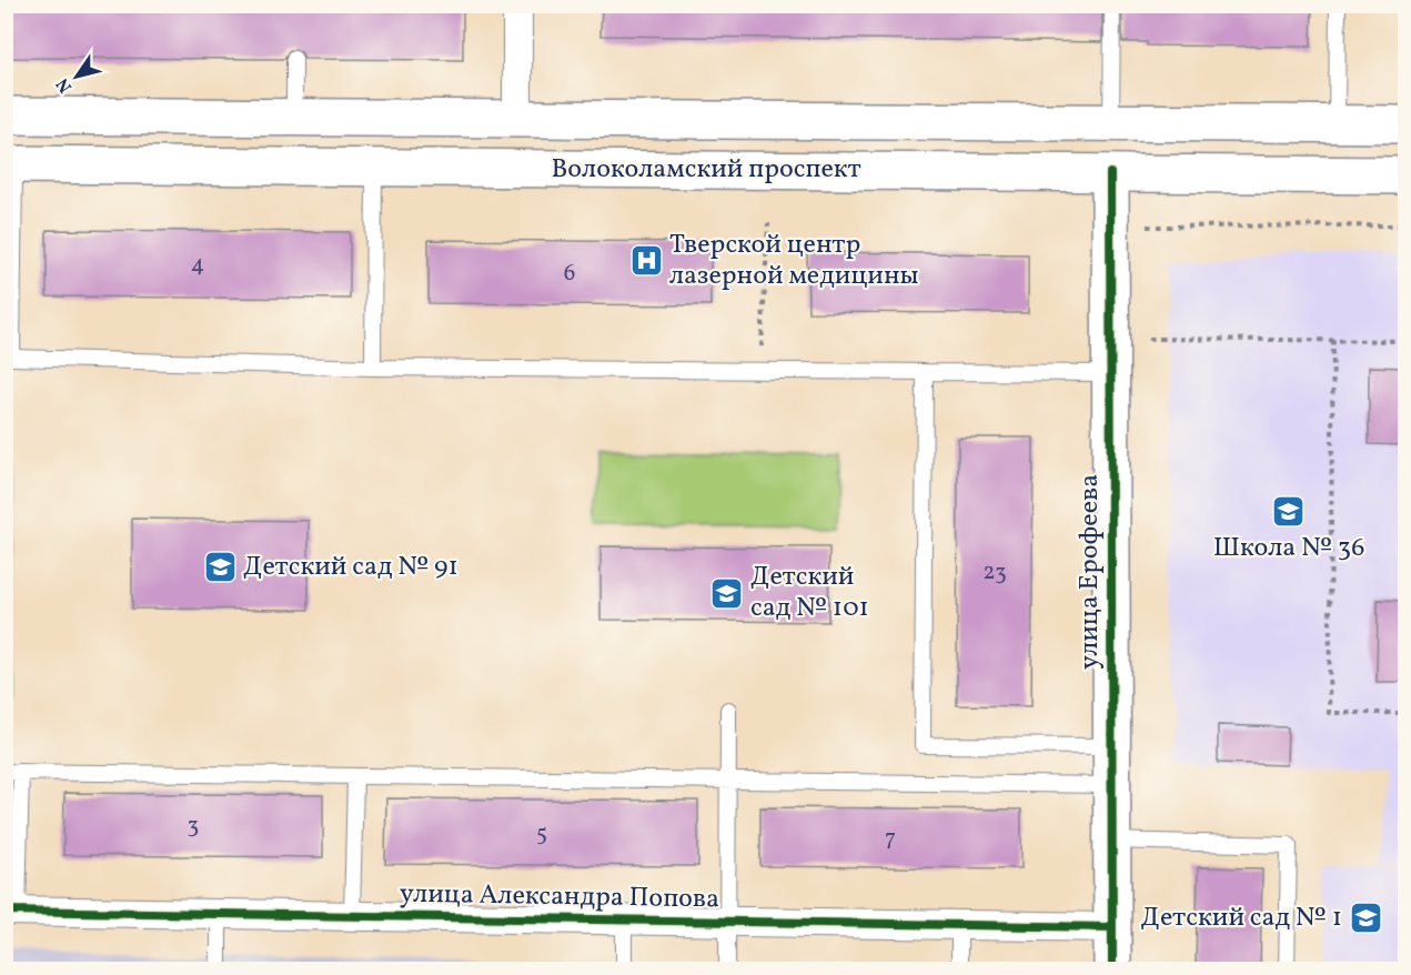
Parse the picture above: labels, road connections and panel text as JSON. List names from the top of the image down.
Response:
{
  "streets": {
    "main road": ["Волоколамский проспект", "улица Ерофеева"],
    "street": ["улица Александра Попова"]
  },
  "crossings": [
    ["Волоколамский проспект", "улица Ерофеева"],
    ["улица Ерофеева", "улица Александра Попова"]
  ],
  "places": {
    "hospital": ["Тверской центр лазерной медицины"],
    "school or university": [
      "Школа № 36",
      "Детский сад № 91",
      "Детский сад № 101",
      "Детский сад № 1"
    ]
  },
  "house_numbers": [
    "4",
    "6",
    "23",
    "3",
    "5",
    "7"
  ],
  "north": "bottom left"
}
